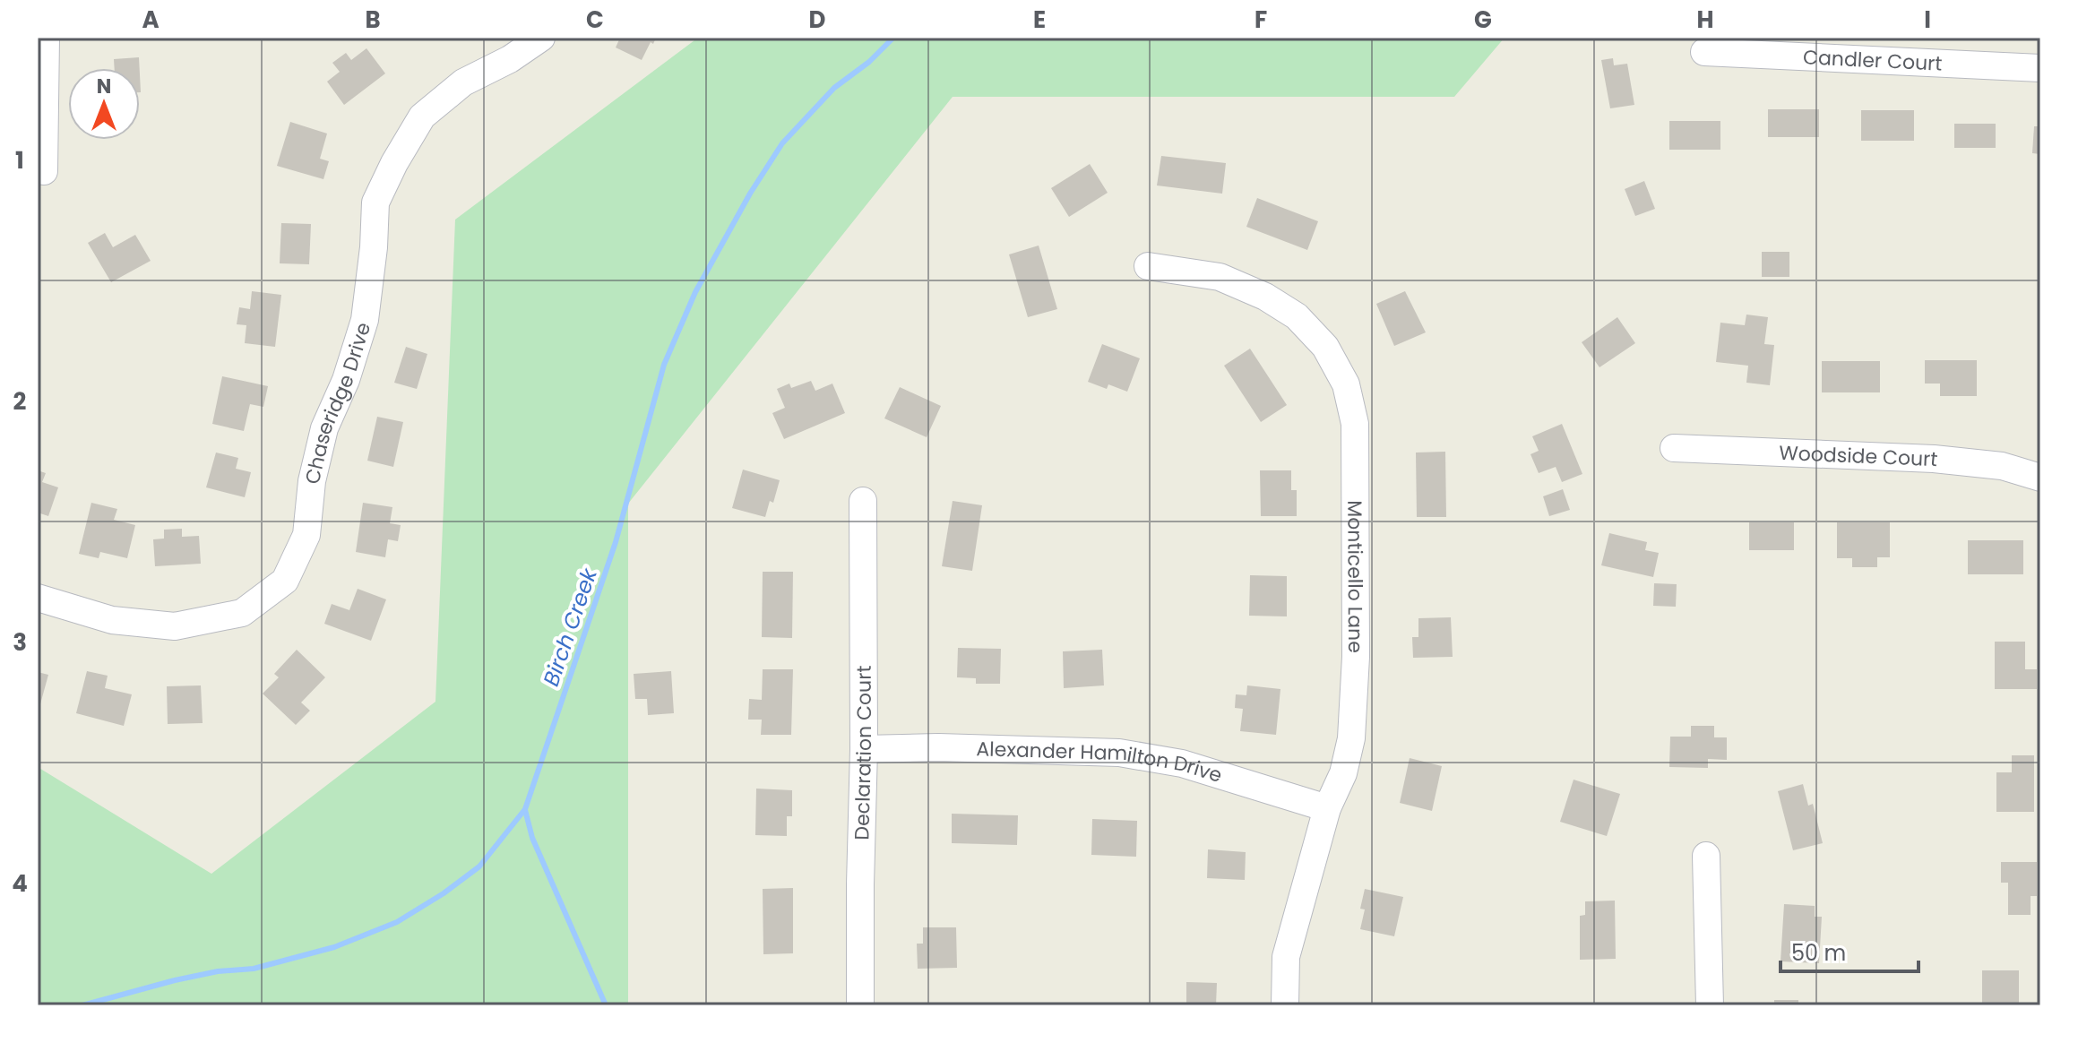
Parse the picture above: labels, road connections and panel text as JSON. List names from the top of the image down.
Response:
{
  "streets": {
    "street": [
      "Candler Court",
      "Chaseridge Drive",
      "Woodside Court",
      "Monticello Lane",
      "Declaration Court",
      "Alexander Hamilton Drive"
    ]
  },
  "crossings": [
    ["Monticello Lane", "Alexander Hamilton Drive"],
    ["Declaration Court", "Alexander Hamilton Drive"]
  ],
  "water": ["Birch Creek"],
  "scale_bar": "50 m",
  "north": "top",
  "grid": {
    "columns": [
      "A",
      "B",
      "C",
      "D",
      "E",
      "F",
      "G",
      "H",
      "I"
    ],
    "rows": [
      "1",
      "2",
      "3",
      "4"
    ]
  }
}
